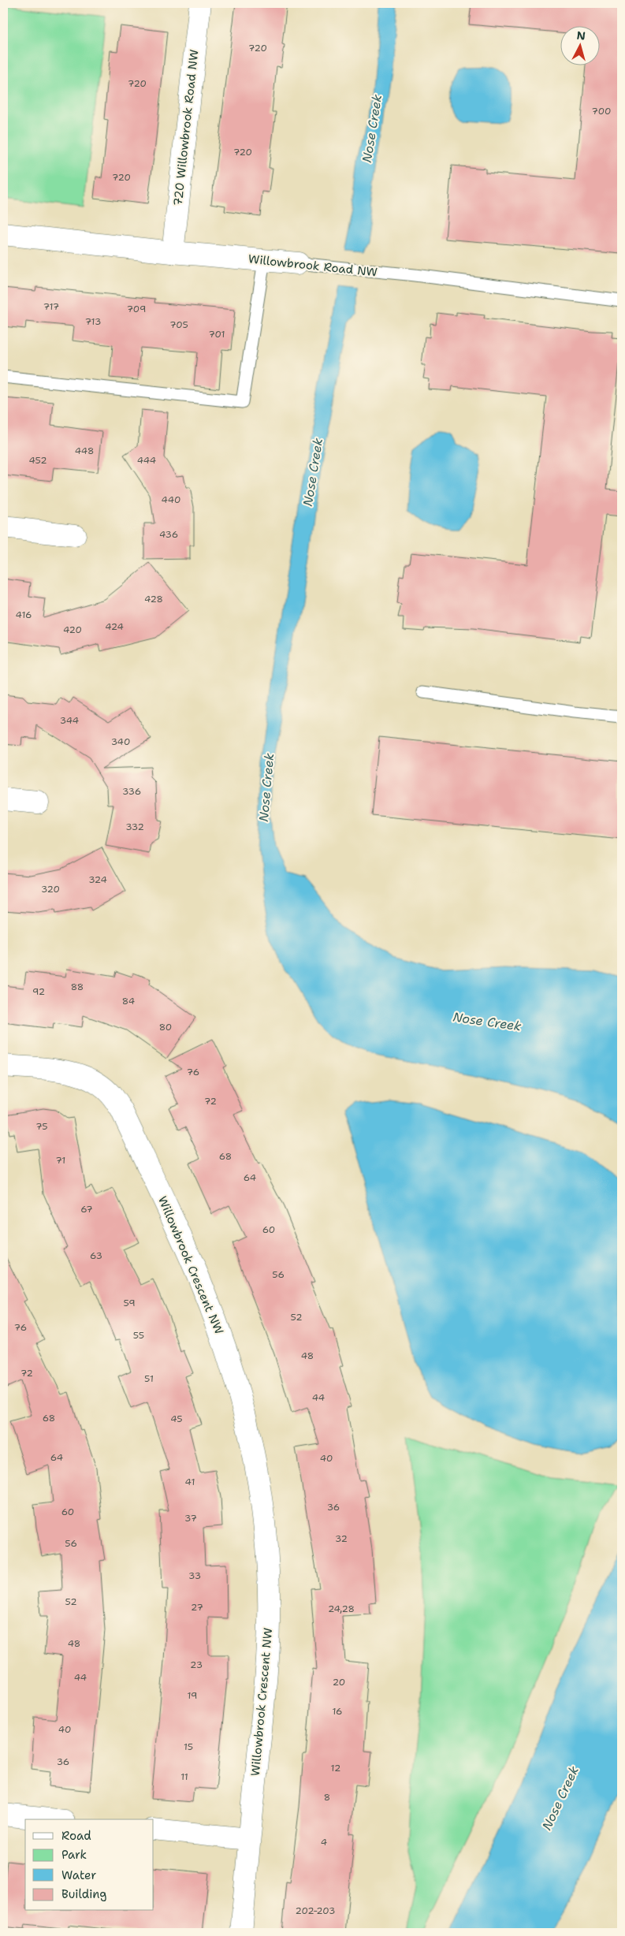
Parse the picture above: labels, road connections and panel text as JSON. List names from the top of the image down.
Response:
{
  "streets": {
    "street": ["720 Willowbrook Road NW", "Willowbrook Road NW", "Willowbrook Crescent NW"]
  },
  "crossings": [
    ["720 Willowbrook Road NW", "Willowbrook Road NW"]
  ],
  "water": ["Nose Creek"],
  "house_numbers": [
    "720",
    "720",
    "700",
    "720",
    "720",
    "717",
    "709",
    "713",
    "705",
    "701",
    "448",
    "452",
    "444",
    "440",
    "436",
    "428",
    "416",
    "424",
    "420",
    "344",
    "340",
    "336",
    "332",
    "324",
    "320",
    "88",
    "92",
    "84",
    "80",
    "76",
    "72",
    "75",
    "68",
    "71",
    "64",
    "67",
    "60",
    "63",
    "56",
    "59",
    "52",
    "76",
    "55",
    "48",
    "72",
    "51",
    "44",
    "68",
    "45",
    "64",
    "40",
    "41",
    "36",
    "60",
    "37",
    "32",
    "56",
    "33",
    "52",
    "27",
    "24,28",
    "48",
    "23",
    "44",
    "20",
    "19",
    "16",
    "40",
    "15",
    "36",
    "12",
    "11",
    "8",
    "4",
    "202-203"
  ],
  "legend": [
    "Road",
    "Park",
    "Water",
    "Building"
  ],
  "north": "top"
}
